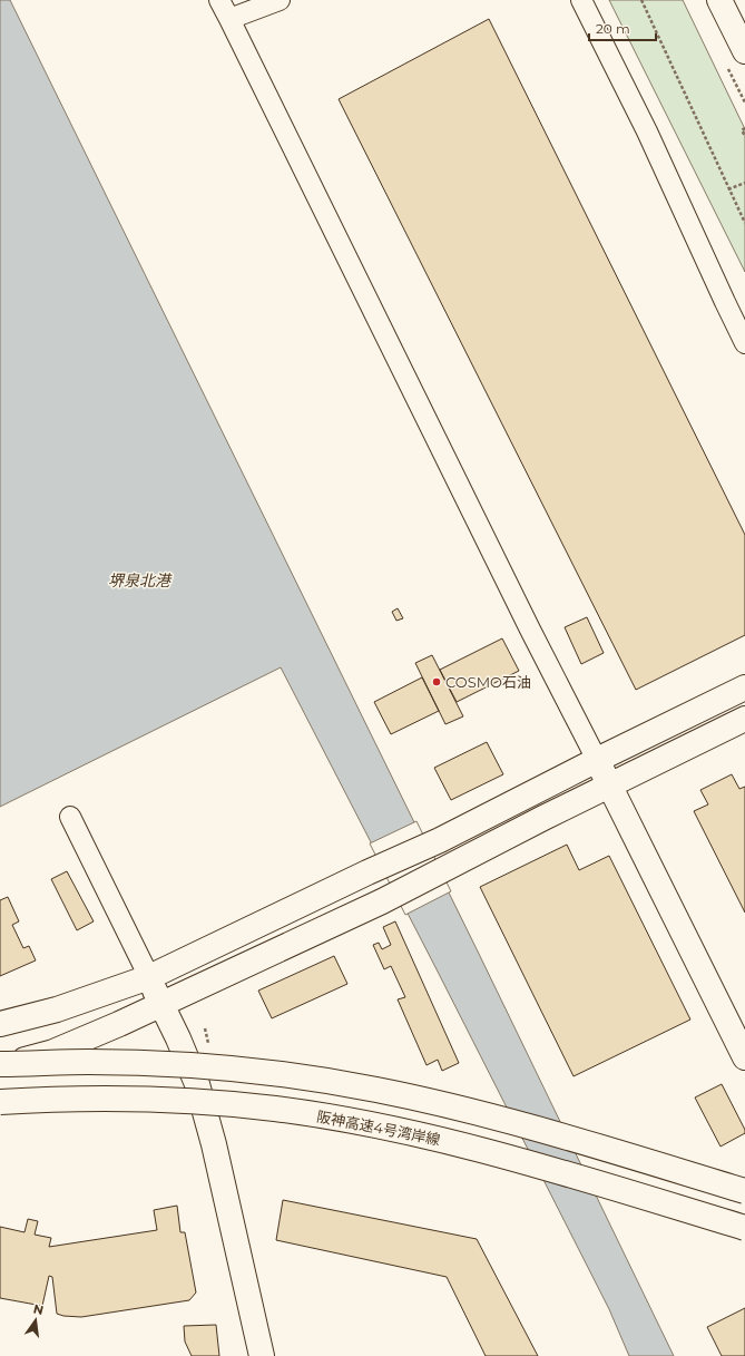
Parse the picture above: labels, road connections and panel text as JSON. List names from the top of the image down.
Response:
{
  "streets": {
    "main road": ["阪神高速4号湾岸線"]
  },
  "water": ["堺泉北港"],
  "places": ["COSMO石油"],
  "scale_bar": "20 m",
  "north": "top"
}
